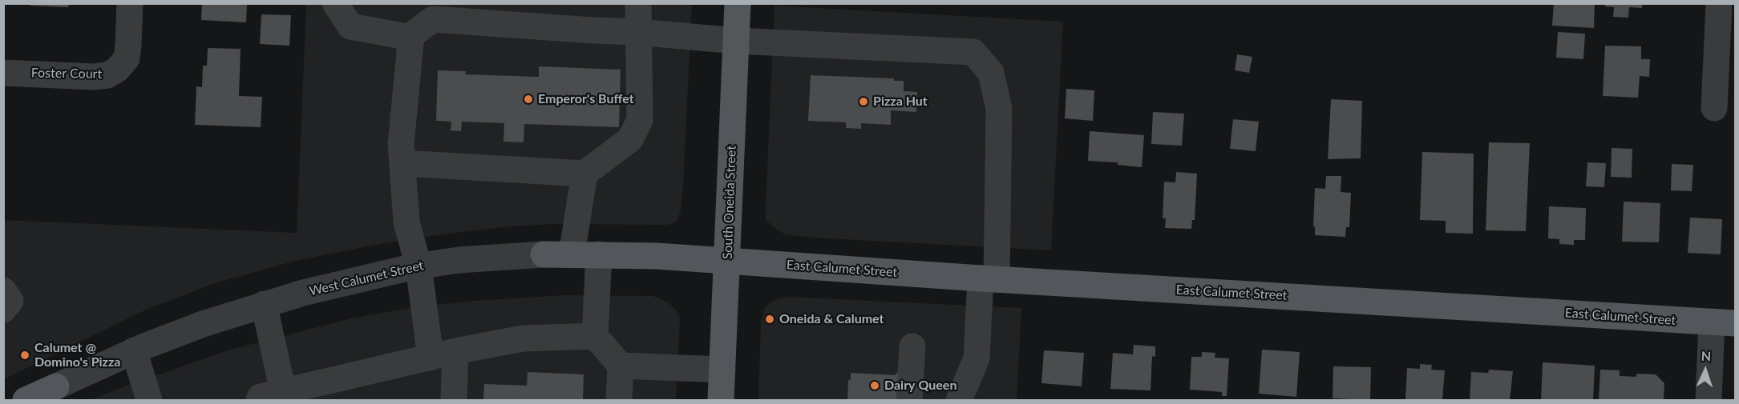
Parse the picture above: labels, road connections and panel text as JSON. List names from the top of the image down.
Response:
{
  "streets": {
    "main road": ["South Oneida Street", "East Calumet Street", "West Calumet Street"],
    "street": ["Foster Court"]
  },
  "crossings": [
    ["South Oneida Street", "East Calumet Street"],
    ["South Oneida Street", "West Calumet Street"],
    ["East Calumet Street", "West Calumet Street"]
  ],
  "places": [
    "Emperor's Buffet",
    "Pizza Hut",
    "Oneida & Calumet",
    "Calumet @ Domino's Pizza",
    "Dairy Queen"
  ],
  "north": "top"
}
